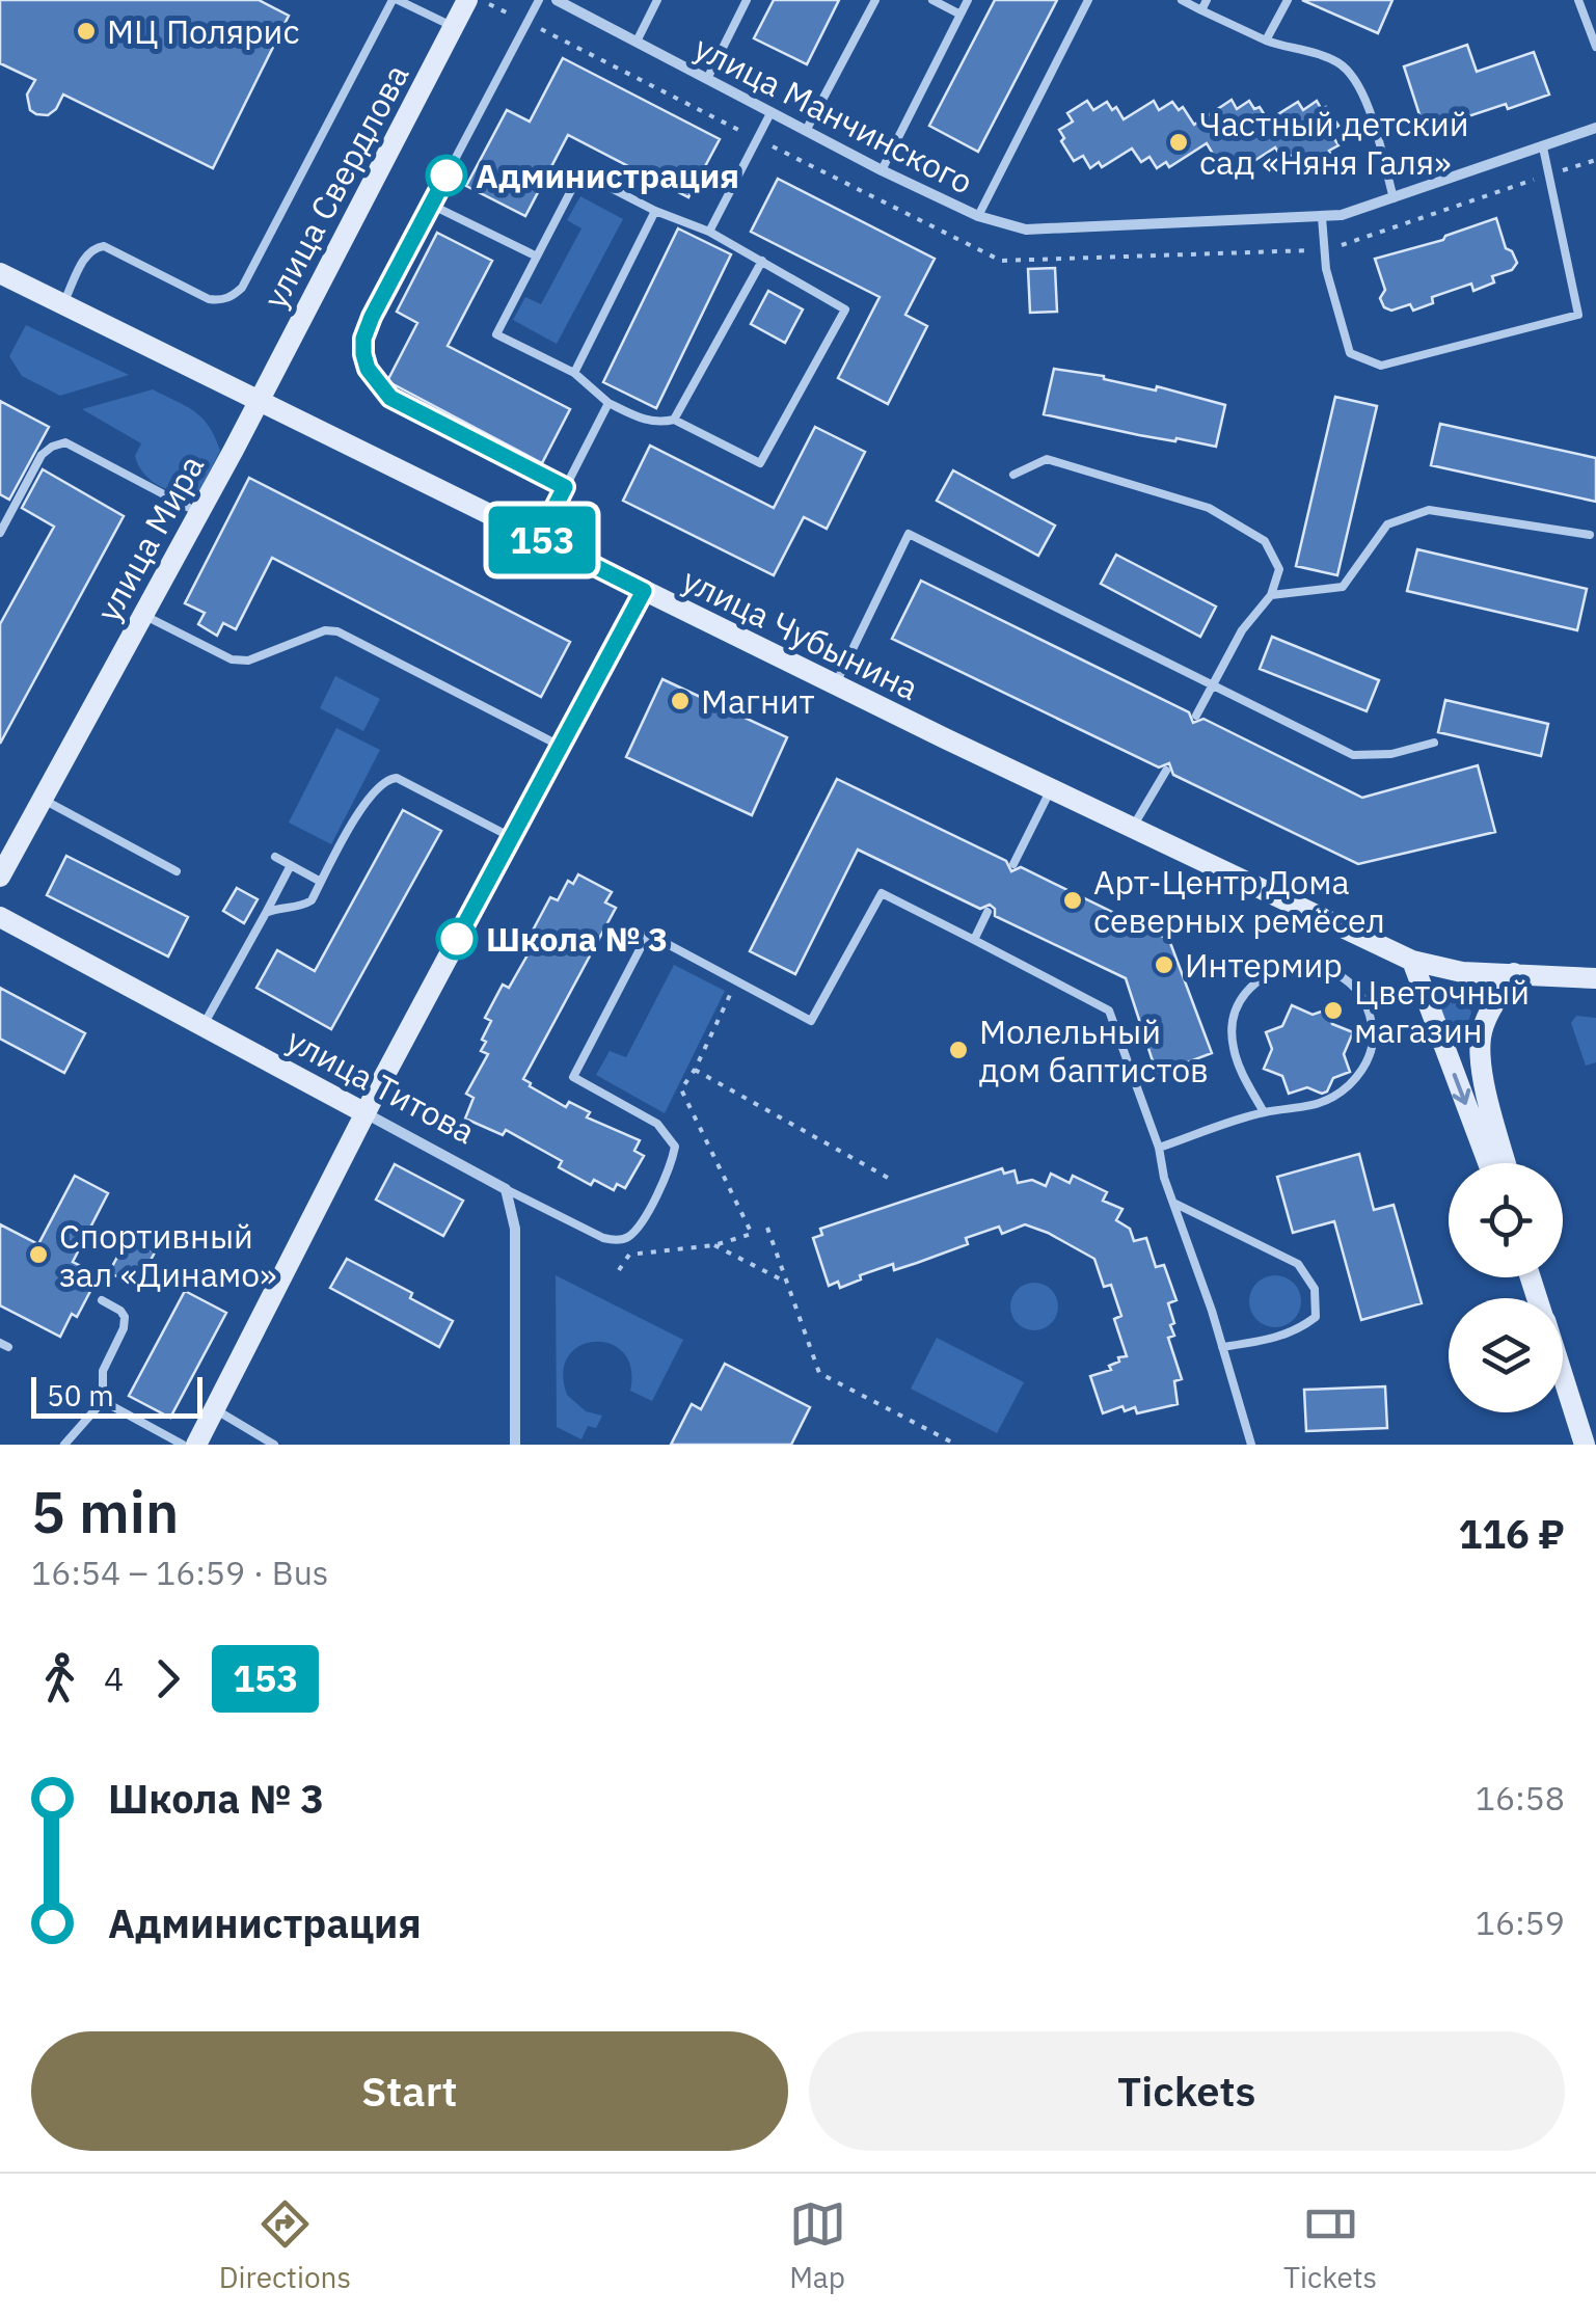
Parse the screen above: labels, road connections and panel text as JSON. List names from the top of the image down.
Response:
{
  "streets": {
    "street": [
      "улица Манчинского",
      "улица Свердлова",
      "улица Мира",
      "улица Чубынина",
      "улица Титова"
    ]
  },
  "crossings": [
    ["улица Свердлова", "улица Мира"],
    ["улица Свердлова", "улица Чубынина"],
    ["улица Мира", "улица Чубынина"]
  ],
  "places": [
    "МЦ Полярис",
    "Частный детский сад «Няня Галя»",
    "Администрация",
    "Магнит",
    "Арт-Центр Дома северных ремёсел",
    "Школа № 3",
    "Интермир",
    "Цветочный магазин",
    "Молельный дом баптистов",
    "Спортивный зал «Динамо»"
  ],
  "lines": ["bus line 153"],
  "scale_bar": "50 m",
  "page": {
    "on_map": "153",
    "scale": "50 m",
    "heading": ["5 min", "16:54 – 16:59 · Bus", "116 ₽"],
    "legs": ["4", "153"],
    "list": [
      {
        "name": "Школа № 3",
        "value": "16:58"
      },
      {
        "name": "Администрация",
        "value": "16:59"
      }
    ],
    "buttons": ["Start", "Tickets"],
    "tabs": ["Directions", "Map", "Tickets"]
  }
}
